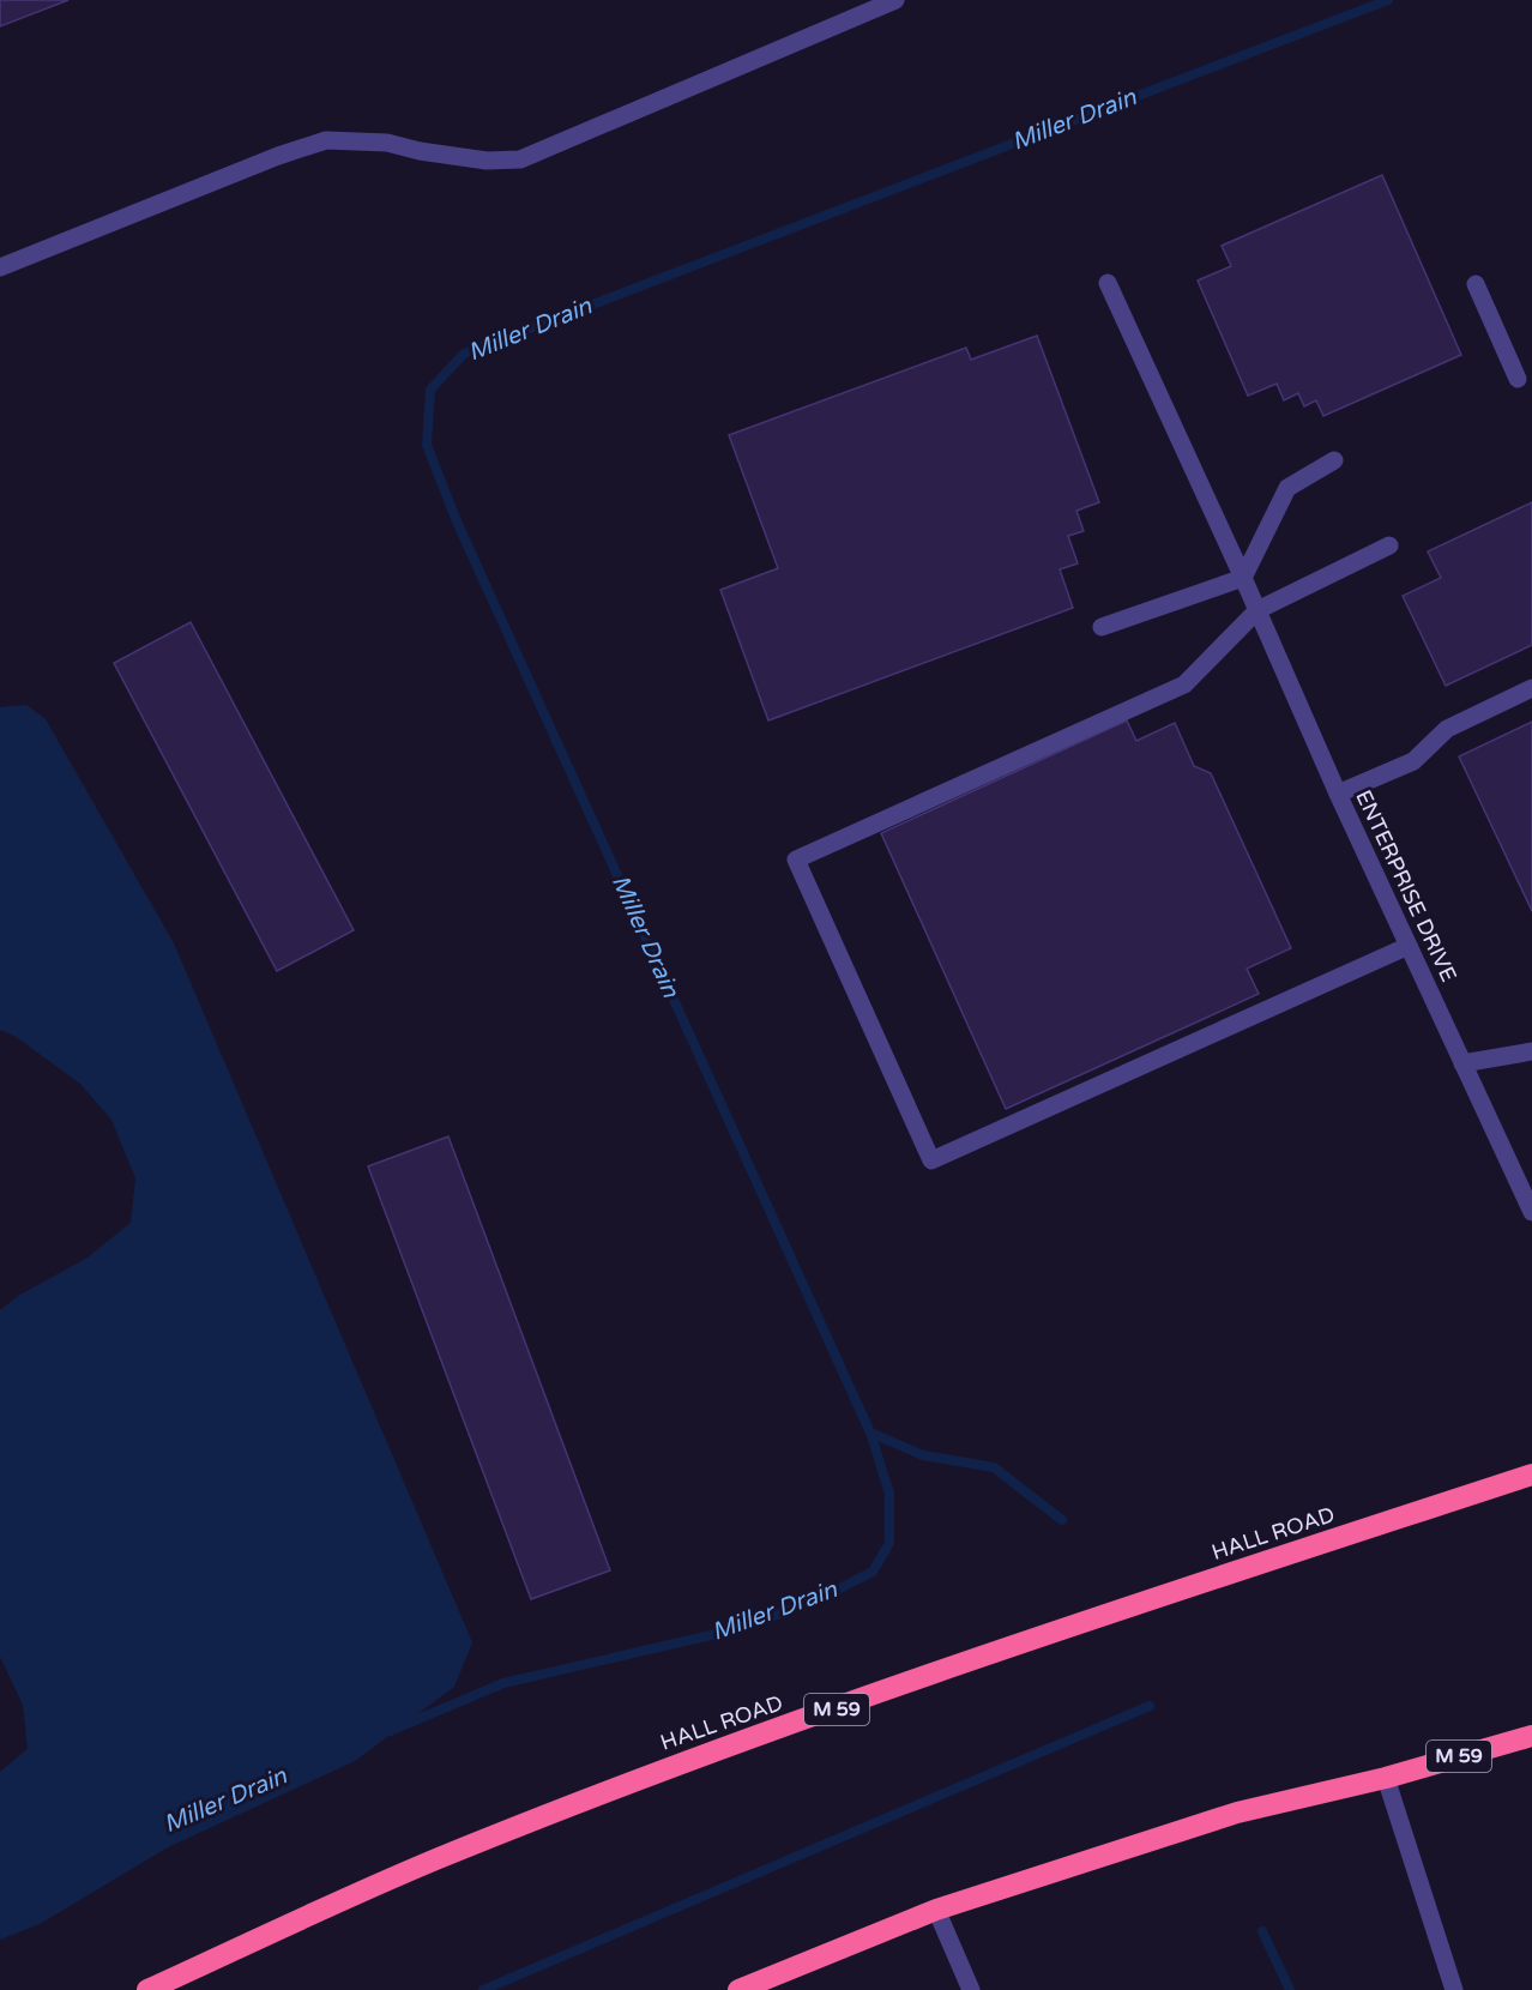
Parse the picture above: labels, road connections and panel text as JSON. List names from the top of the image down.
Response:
{
  "streets": {
    "highway": ["HALL ROAD", "M 59"],
    "street": ["ENTERPRISE DRIVE"]
  },
  "water": ["Miller Drain"]
}
